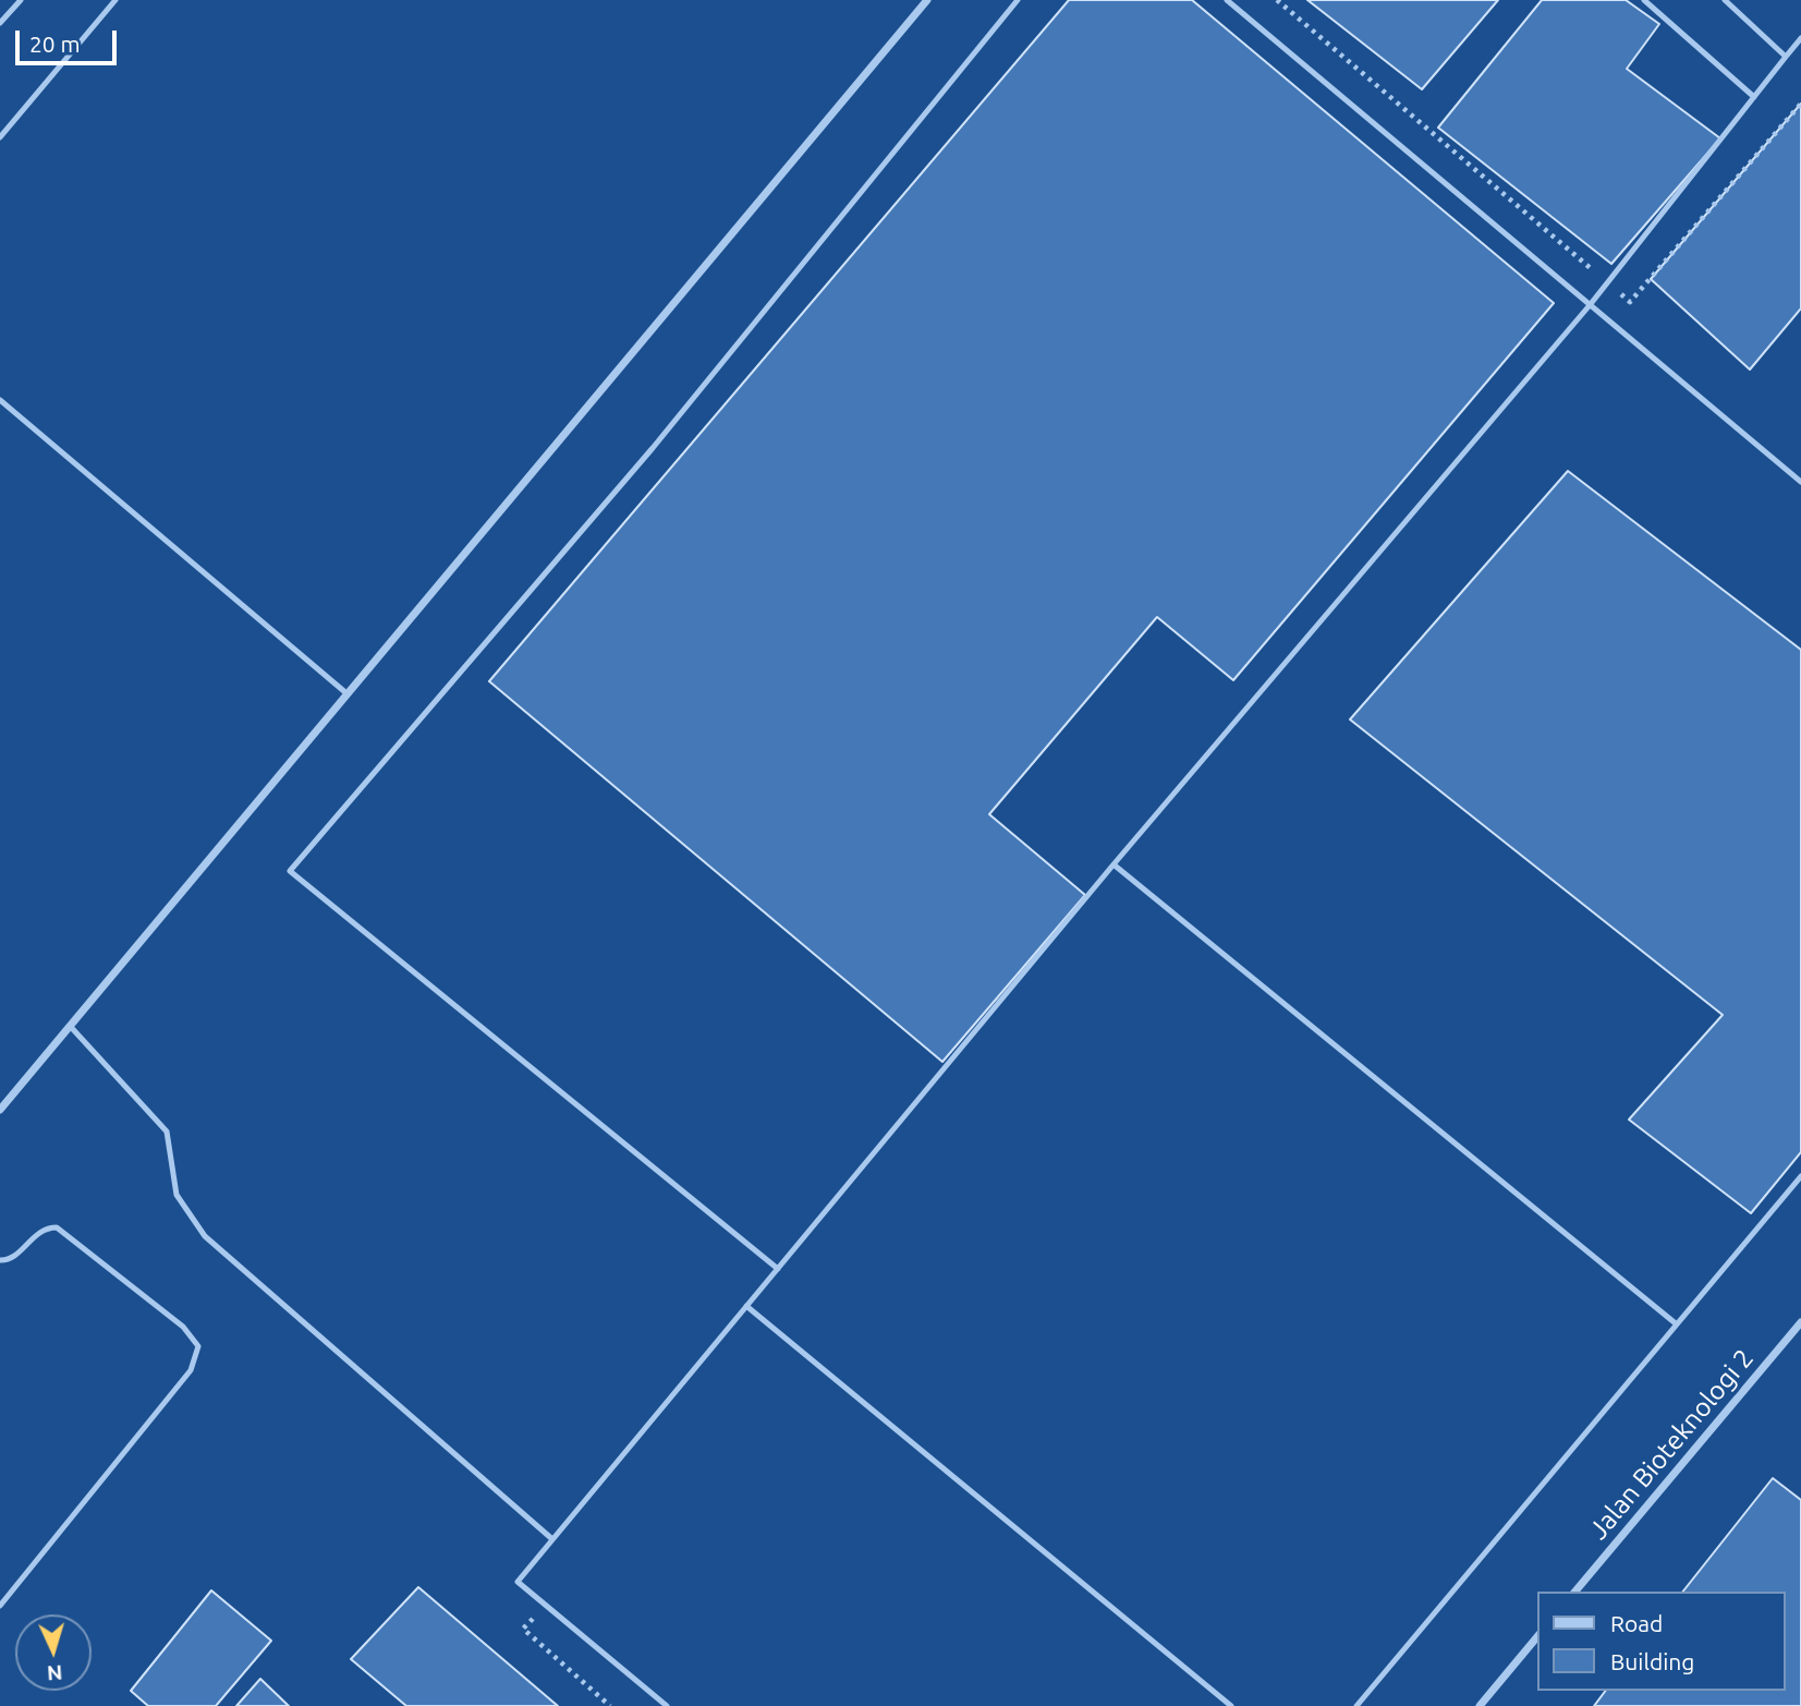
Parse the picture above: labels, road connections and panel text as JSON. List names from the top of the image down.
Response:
{
  "streets": {
    "street": ["Jalan Bioteknologi 2"]
  },
  "legend": ["Road", "Building"],
  "scale_bar": "20 m",
  "north": "bottom"
}
